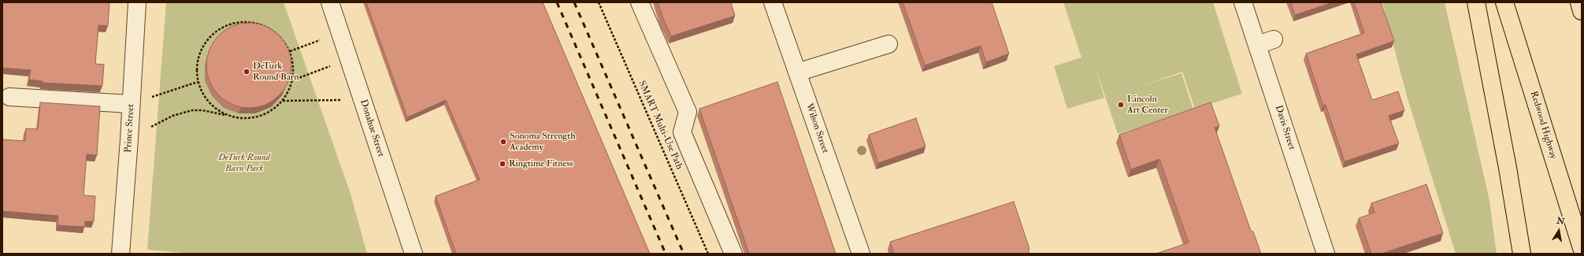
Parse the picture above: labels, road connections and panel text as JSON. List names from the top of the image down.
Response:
{
  "streets": {
    "highway": ["Redwood Highway"],
    "street": [
      "Davis Street",
      "Prince Street",
      "Donahue Street",
      "Wilson Street"
    ],
    "path": ["SMART Multi-Use Path"]
  },
  "parks": ["DeTurk Round Barn Park"],
  "places": [
    "DeTurk Round Barn",
    "Lincoln Art Center",
    "Sonoma Strength Academy",
    "Ringtime Fitness"
  ],
  "north": "top"
}
